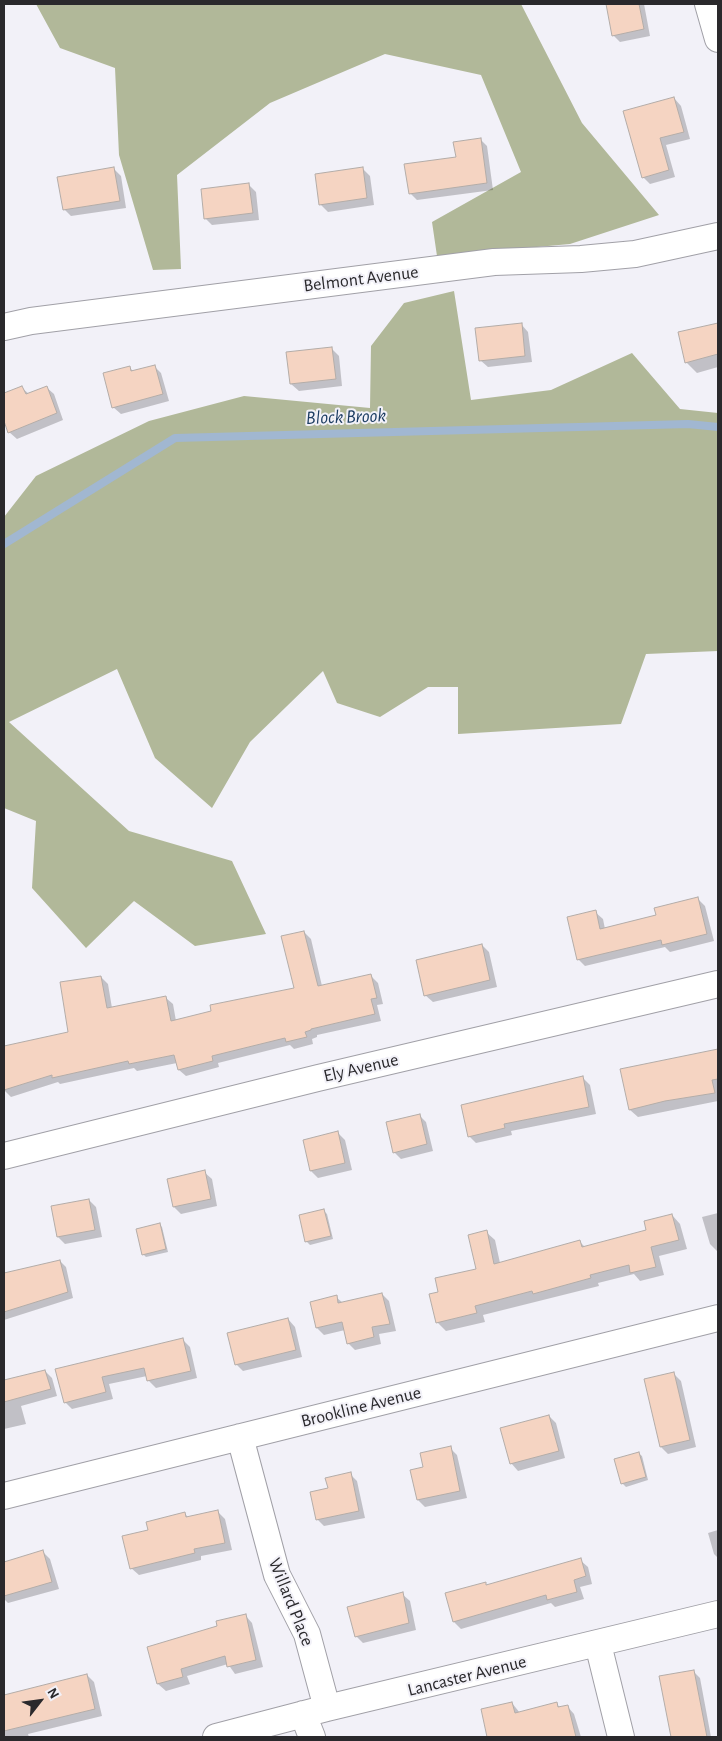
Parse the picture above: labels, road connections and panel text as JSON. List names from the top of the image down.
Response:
{
  "streets": {
    "street": [
      "Belmont Avenue",
      "Ely Avenue",
      "Brookline Avenue",
      "Willard Place",
      "Lancaster Avenue"
    ]
  },
  "crossings": [
    ["Brookline Avenue", "Willard Place"],
    ["Willard Place", "Lancaster Avenue"]
  ],
  "water": ["Block Brook"],
  "north": "top right"
}
